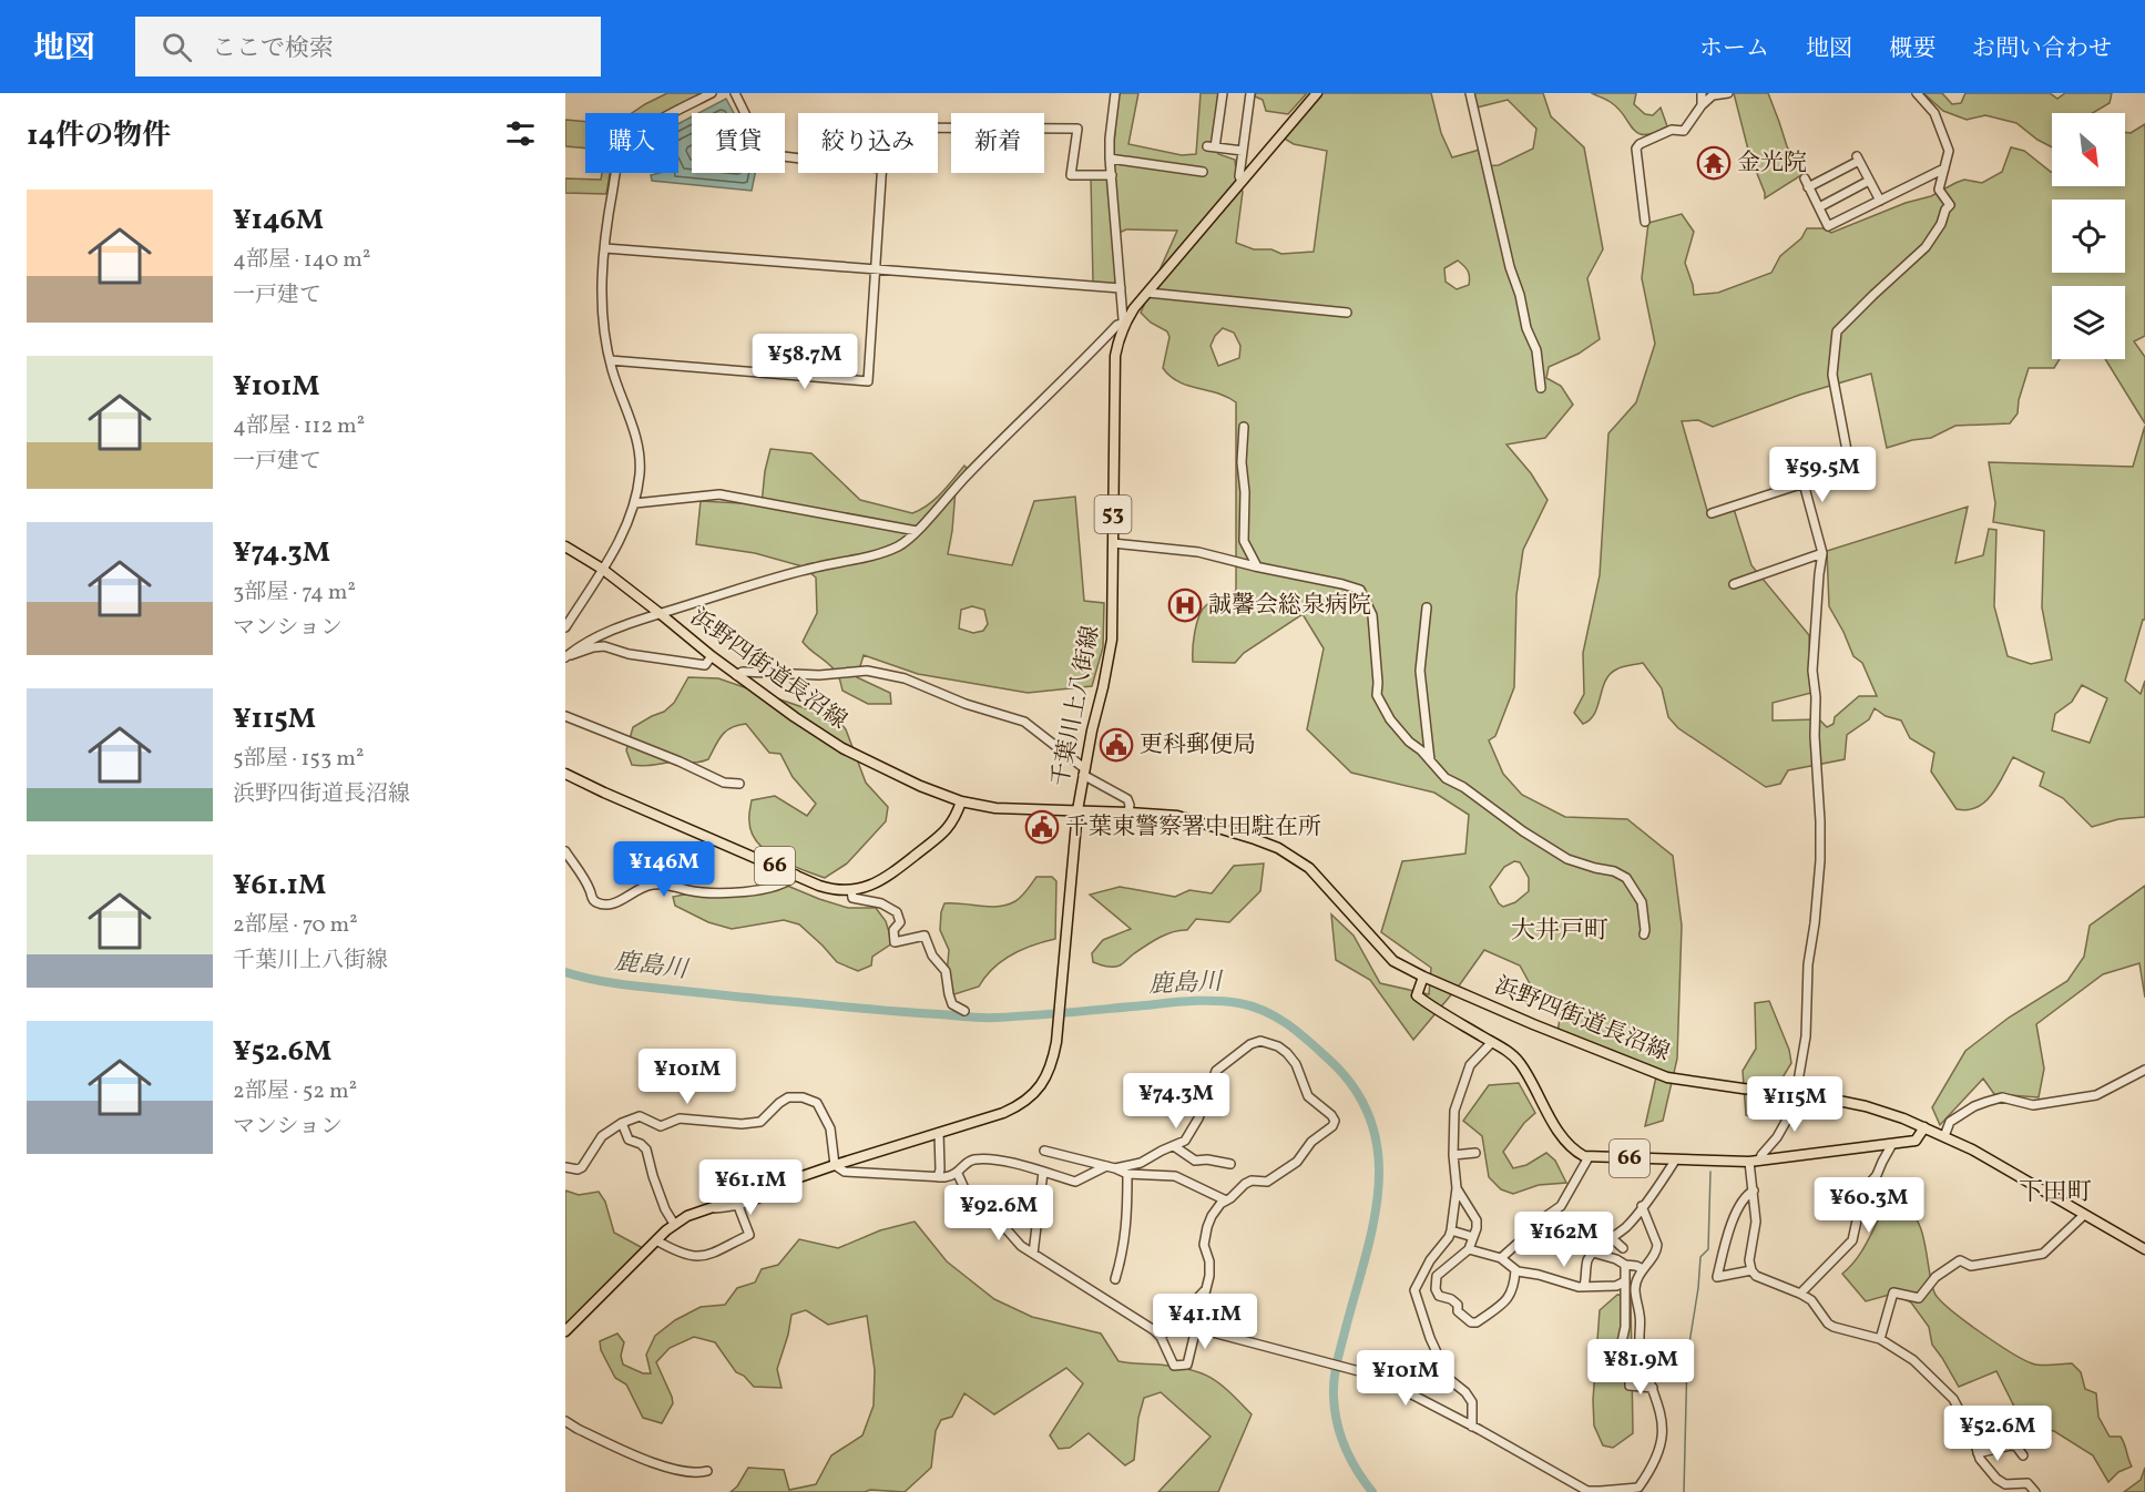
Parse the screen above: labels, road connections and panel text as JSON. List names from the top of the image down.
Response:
{
  "streets": {
    "main road": [
      "53",
      "浜野四街道長沼線",
      "千葉川上八街線",
      "66"
    ]
  },
  "crossings": [
    ["浜野四街道長沼線", "千葉川上八街線"],
    ["浜野四街道長沼線", "66"]
  ],
  "districts": ["大井戸町", "下田町"],
  "water": ["鹿島川"],
  "places": {
    "temple": ["金光院"],
    "hospital": ["誠馨会総泉病院"],
    "public building": ["更科郵便局", "千葉東警察署中田駐在所"]
  },
  "north": "bottom right",
  "page": {
    "header": "地図",
    "search": "ここで検索",
    "nav": [
      "ホーム",
      "地図",
      "概要",
      "お問い合わせ"
    ],
    "heading": "14件の物件",
    "chip": [
      "購入",
      "賃貸",
      "絞り込み",
      "新着"
    ],
    "list": [
      {
        "name": "¥146M",
        "note": "4部屋 · 140 m² · 一戸建て"
      },
      {
        "name": "¥101M",
        "note": "4部屋 · 112 m² · 一戸建て"
      },
      {
        "name": "¥74.3M",
        "note": "3部屋 · 74 m² · マンション"
      },
      {
        "name": "¥115M",
        "note": "5部屋 · 153 m² · 浜野四街道長沼線"
      },
      {
        "name": "¥61.1M",
        "note": "2部屋 · 70 m² · 千葉川上八街線"
      },
      {
        "name": "¥52.6M",
        "note": "2部屋 · 52 m² · マンション"
      }
    ],
    "price": [
      "¥58.7M",
      "¥59.5M",
      "¥146M",
      "¥101M",
      "¥74.3M",
      "¥115M",
      "¥61.1M",
      "¥60.3M",
      "¥92.6M",
      "¥162M",
      "¥41.1M",
      "¥81.9M",
      "¥101M",
      "¥52.6M"
    ]
  }
}
